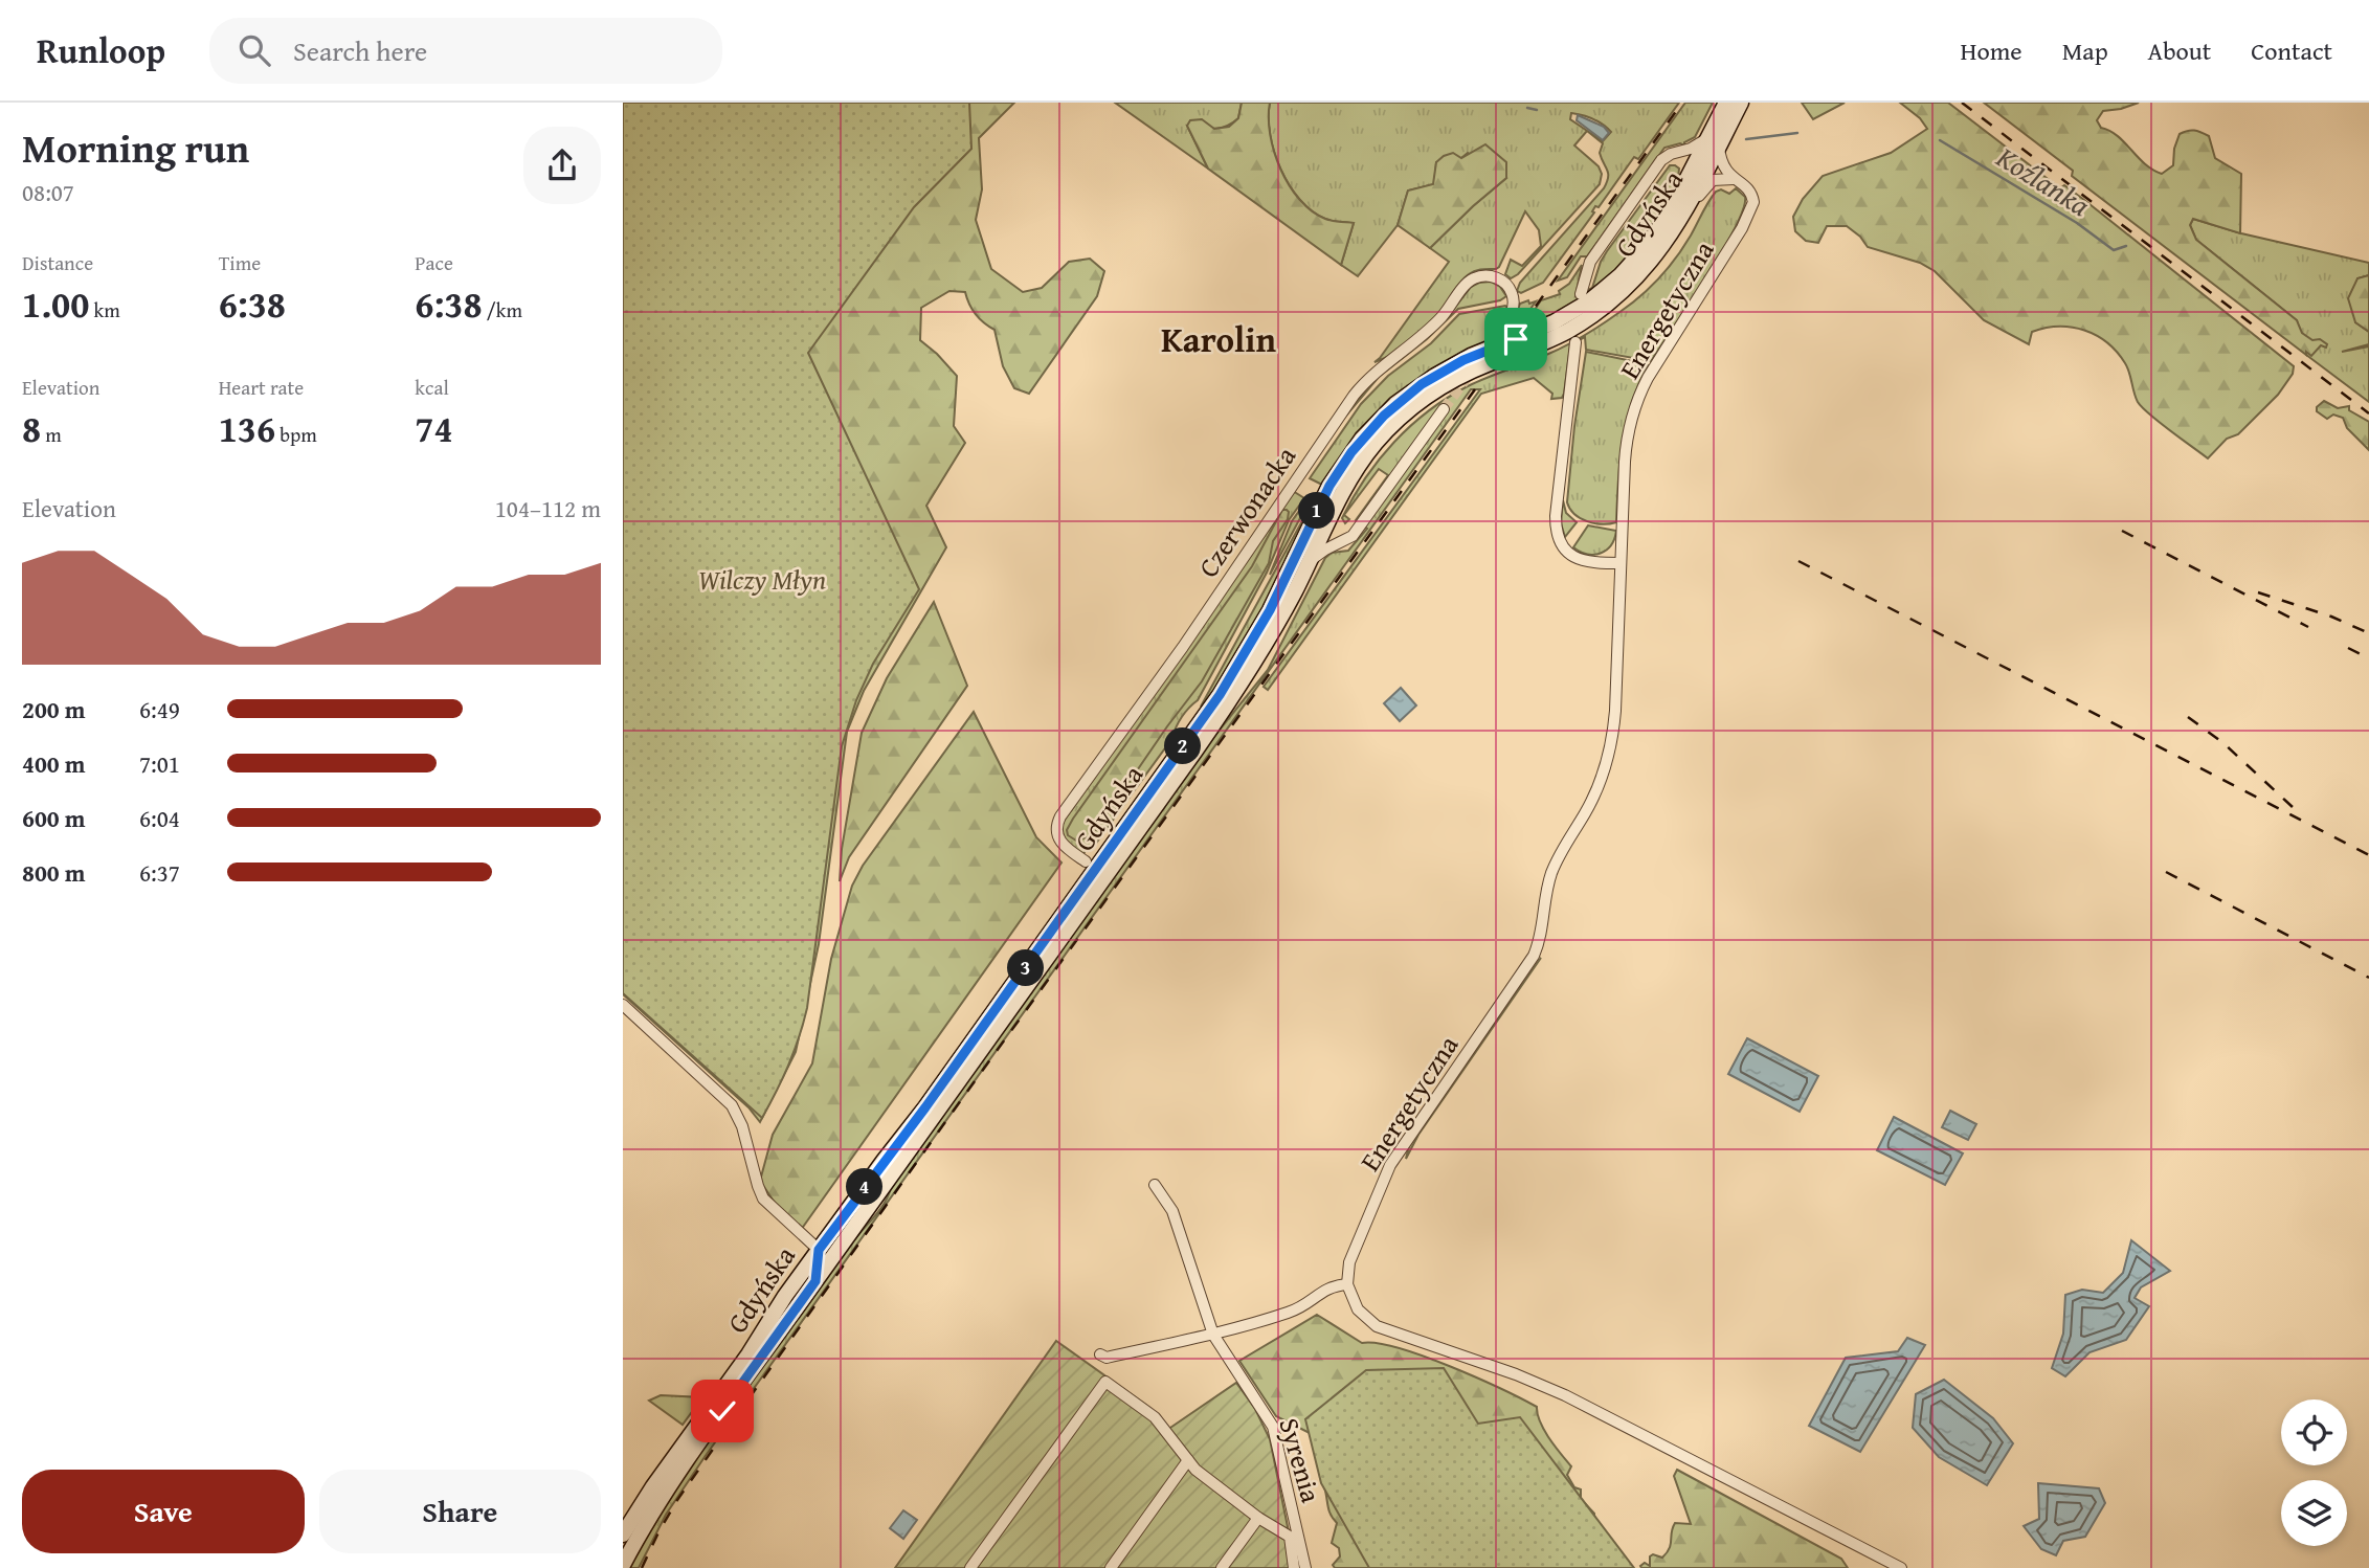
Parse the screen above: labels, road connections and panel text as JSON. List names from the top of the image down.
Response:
{
  "streets": {
    "main road": ["Gdyńska"],
    "street": ["Energetyczna", "Czerwonacka", "Syrenia"]
  },
  "crossings": [
    ["Gdyńska", "Energetyczna"]
  ],
  "districts": ["Karolin"],
  "water": ["Koźlanka"],
  "parks": ["Wilczy Młyn"],
  "page": {
    "header": "Runloop",
    "search": "Search here",
    "nav": [
      "Home",
      "Map",
      "About",
      "Contact"
    ],
    "heading": ["Morning run", "08:07"],
    "stats": [
      ["Distance", "1.00 km"],
      ["Time", "6:38"],
      ["Pace", "6:38 /km"],
      ["Elevation", "8 m"],
      ["Heart rate", "136 bpm"],
      ["kcal", "74"]
    ],
    "chart": ["Elevation", "104–112 m"],
    "pins": [
      "1",
      "2",
      "3",
      "4"
    ],
    "list": [
      {
        "name": "200 m",
        "note": "6:49"
      },
      {
        "name": "400 m",
        "note": "7:01"
      },
      {
        "name": "600 m",
        "note": "6:04"
      },
      {
        "name": "800 m",
        "note": "6:37"
      }
    ],
    "buttons": ["Save", "Share"]
  }
}
